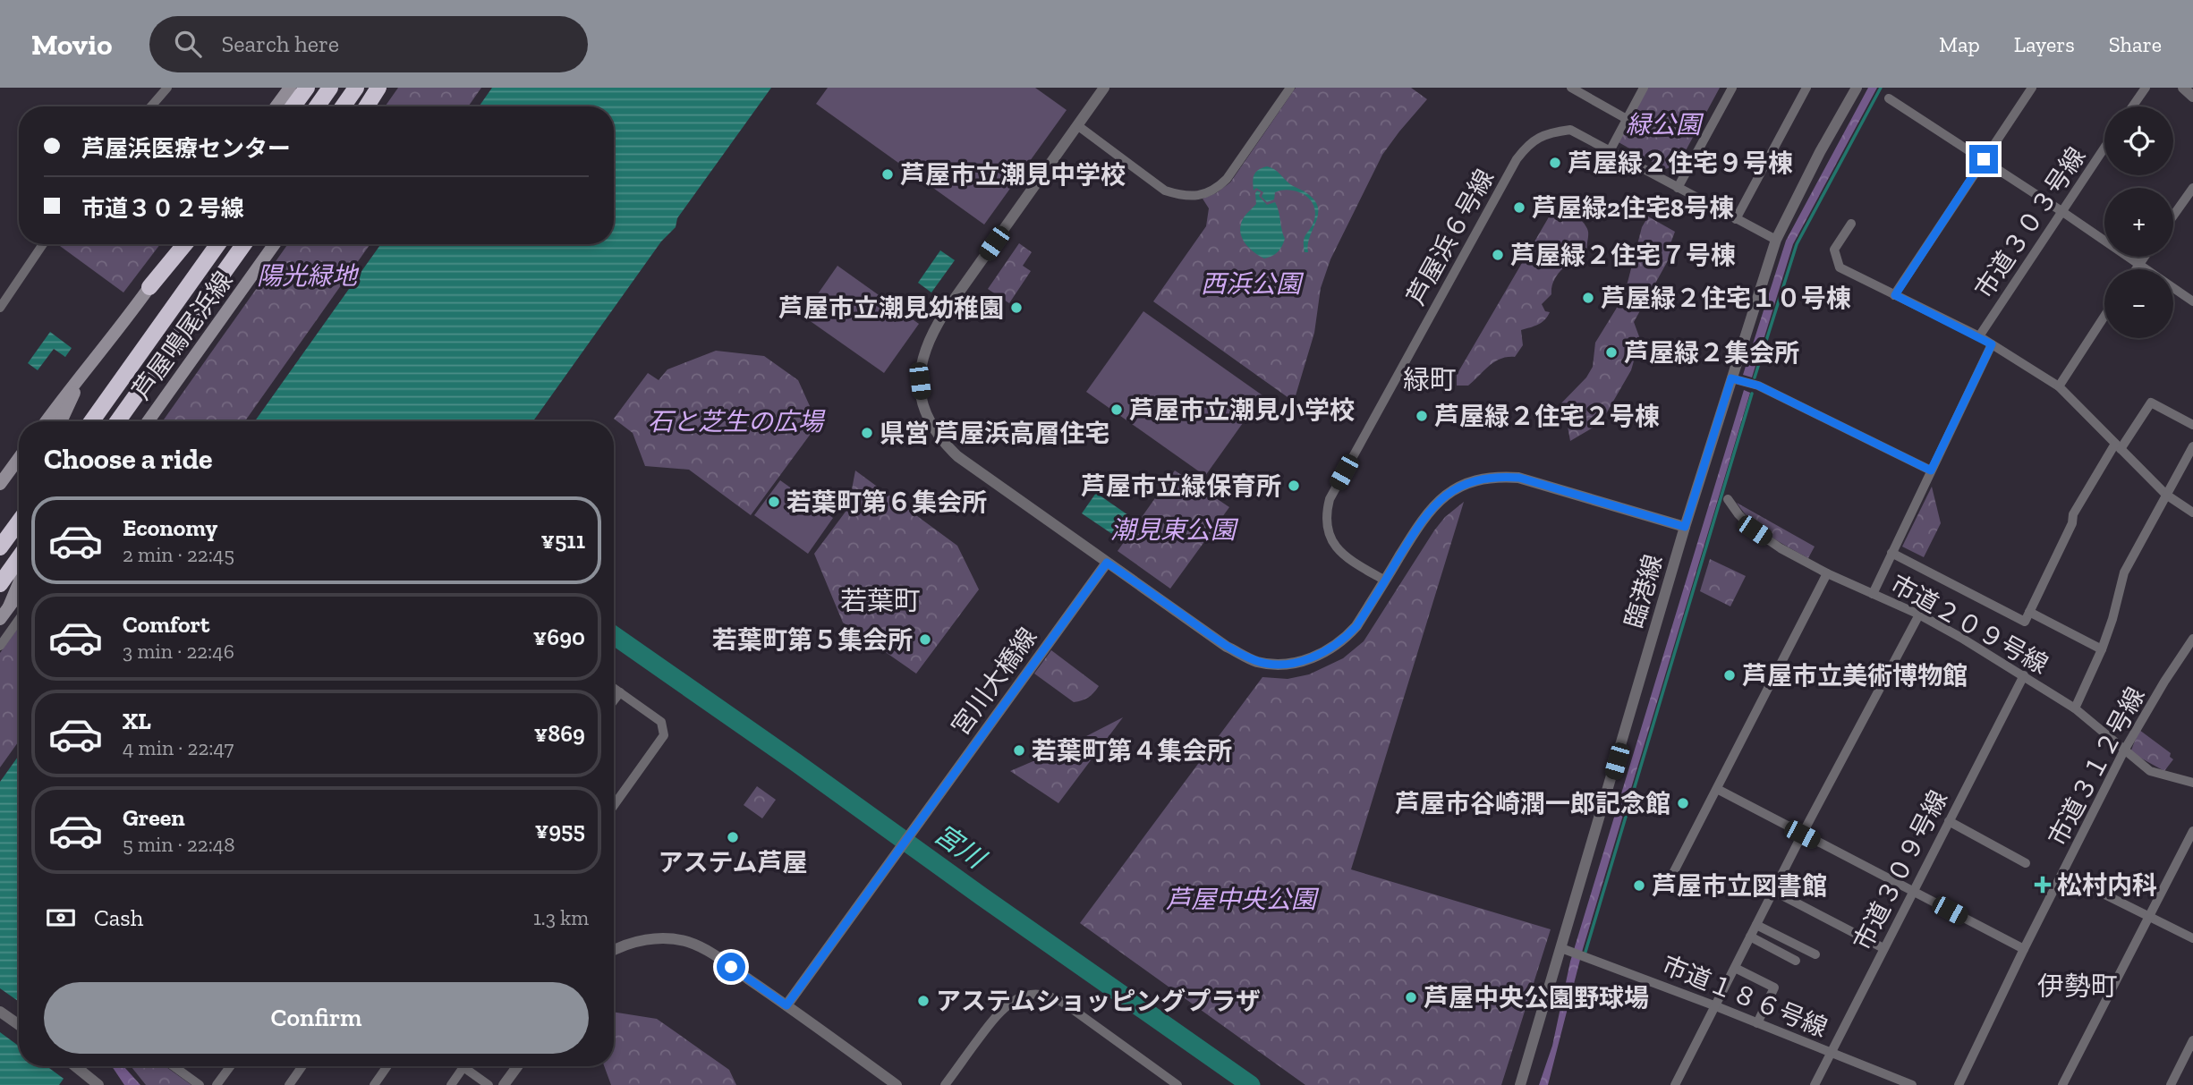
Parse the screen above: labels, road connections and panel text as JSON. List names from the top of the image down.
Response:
{
  "streets": {
    "main road": ["芦屋鳴尾浜線"],
    "street": [
      "市道３０３号線",
      "芦屋浜６号線",
      "臨港線",
      "市道２０９号線",
      "宮川大橋線",
      "市道３１２号線",
      "市道３０９号線",
      "市道１８６号線"
    ]
  },
  "crossings": [
    ["芦屋浜６号線", "臨港線"],
    ["臨港線", "市道１８６号線"],
    ["市道２０９号線", "市道３１２号線"],
    ["市道２０９号線", "市道３０９号線"],
    ["市道３０９号線", "市道１８６号線"]
  ],
  "districts": ["緑町", "若葉町", "伊勢町"],
  "water": ["宮川"],
  "parks": [
    "緑公園",
    "陽光緑地",
    "西浜公園",
    "石と芝生の広場",
    "潮見東公園",
    "芦屋中央公園"
  ],
  "places": {
    "other": [
      "芦屋緑２住宅９号棟",
      "芦屋市立潮見中学校",
      "芦屋緑2住宅8号棟",
      "芦屋緑２住宅７号棟",
      "芦屋緑２住宅１０号棟",
      "芦屋市立潮見幼稚園",
      "芦屋緑２集会所",
      "芦屋市立潮見小学校",
      "芦屋緑２住宅２号棟",
      "県営 芦屋浜高層住宅",
      "芦屋市立緑保育所",
      "若葉町第６集会所",
      "若葉町第５集会所",
      "芦屋市立美術博物館",
      "若葉町第４集会所",
      "芦屋市谷崎潤一郎記念館",
      "アステム芦屋",
      "芦屋市立図書館",
      "芦屋中央公園野球場",
      "アステムショッピングプラザ"
    ],
    "health": ["松村内科"]
  },
  "page": {
    "header": "Movio",
    "search": "Search here",
    "nav": ["Map", "Layers", "Share"],
    "map_buttons": ["+", "−"],
    "banner": ["芦屋浜医療センター", "市道３０２号線"],
    "heading": "Choose a ride",
    "list": [
      {
        "name": "Economy",
        "note": "2 min · 22:45",
        "value": "¥511"
      },
      {
        "name": "Comfort",
        "note": "3 min · 22:46",
        "value": "¥690"
      },
      {
        "name": "XL",
        "note": "4 min · 22:47",
        "value": "¥869"
      },
      {
        "name": "Green",
        "note": "5 min · 22:48",
        "value": "¥955"
      }
    ],
    "pay": ["Cash", "1.3 km"],
    "buttons": "Confirm"
  }
}
